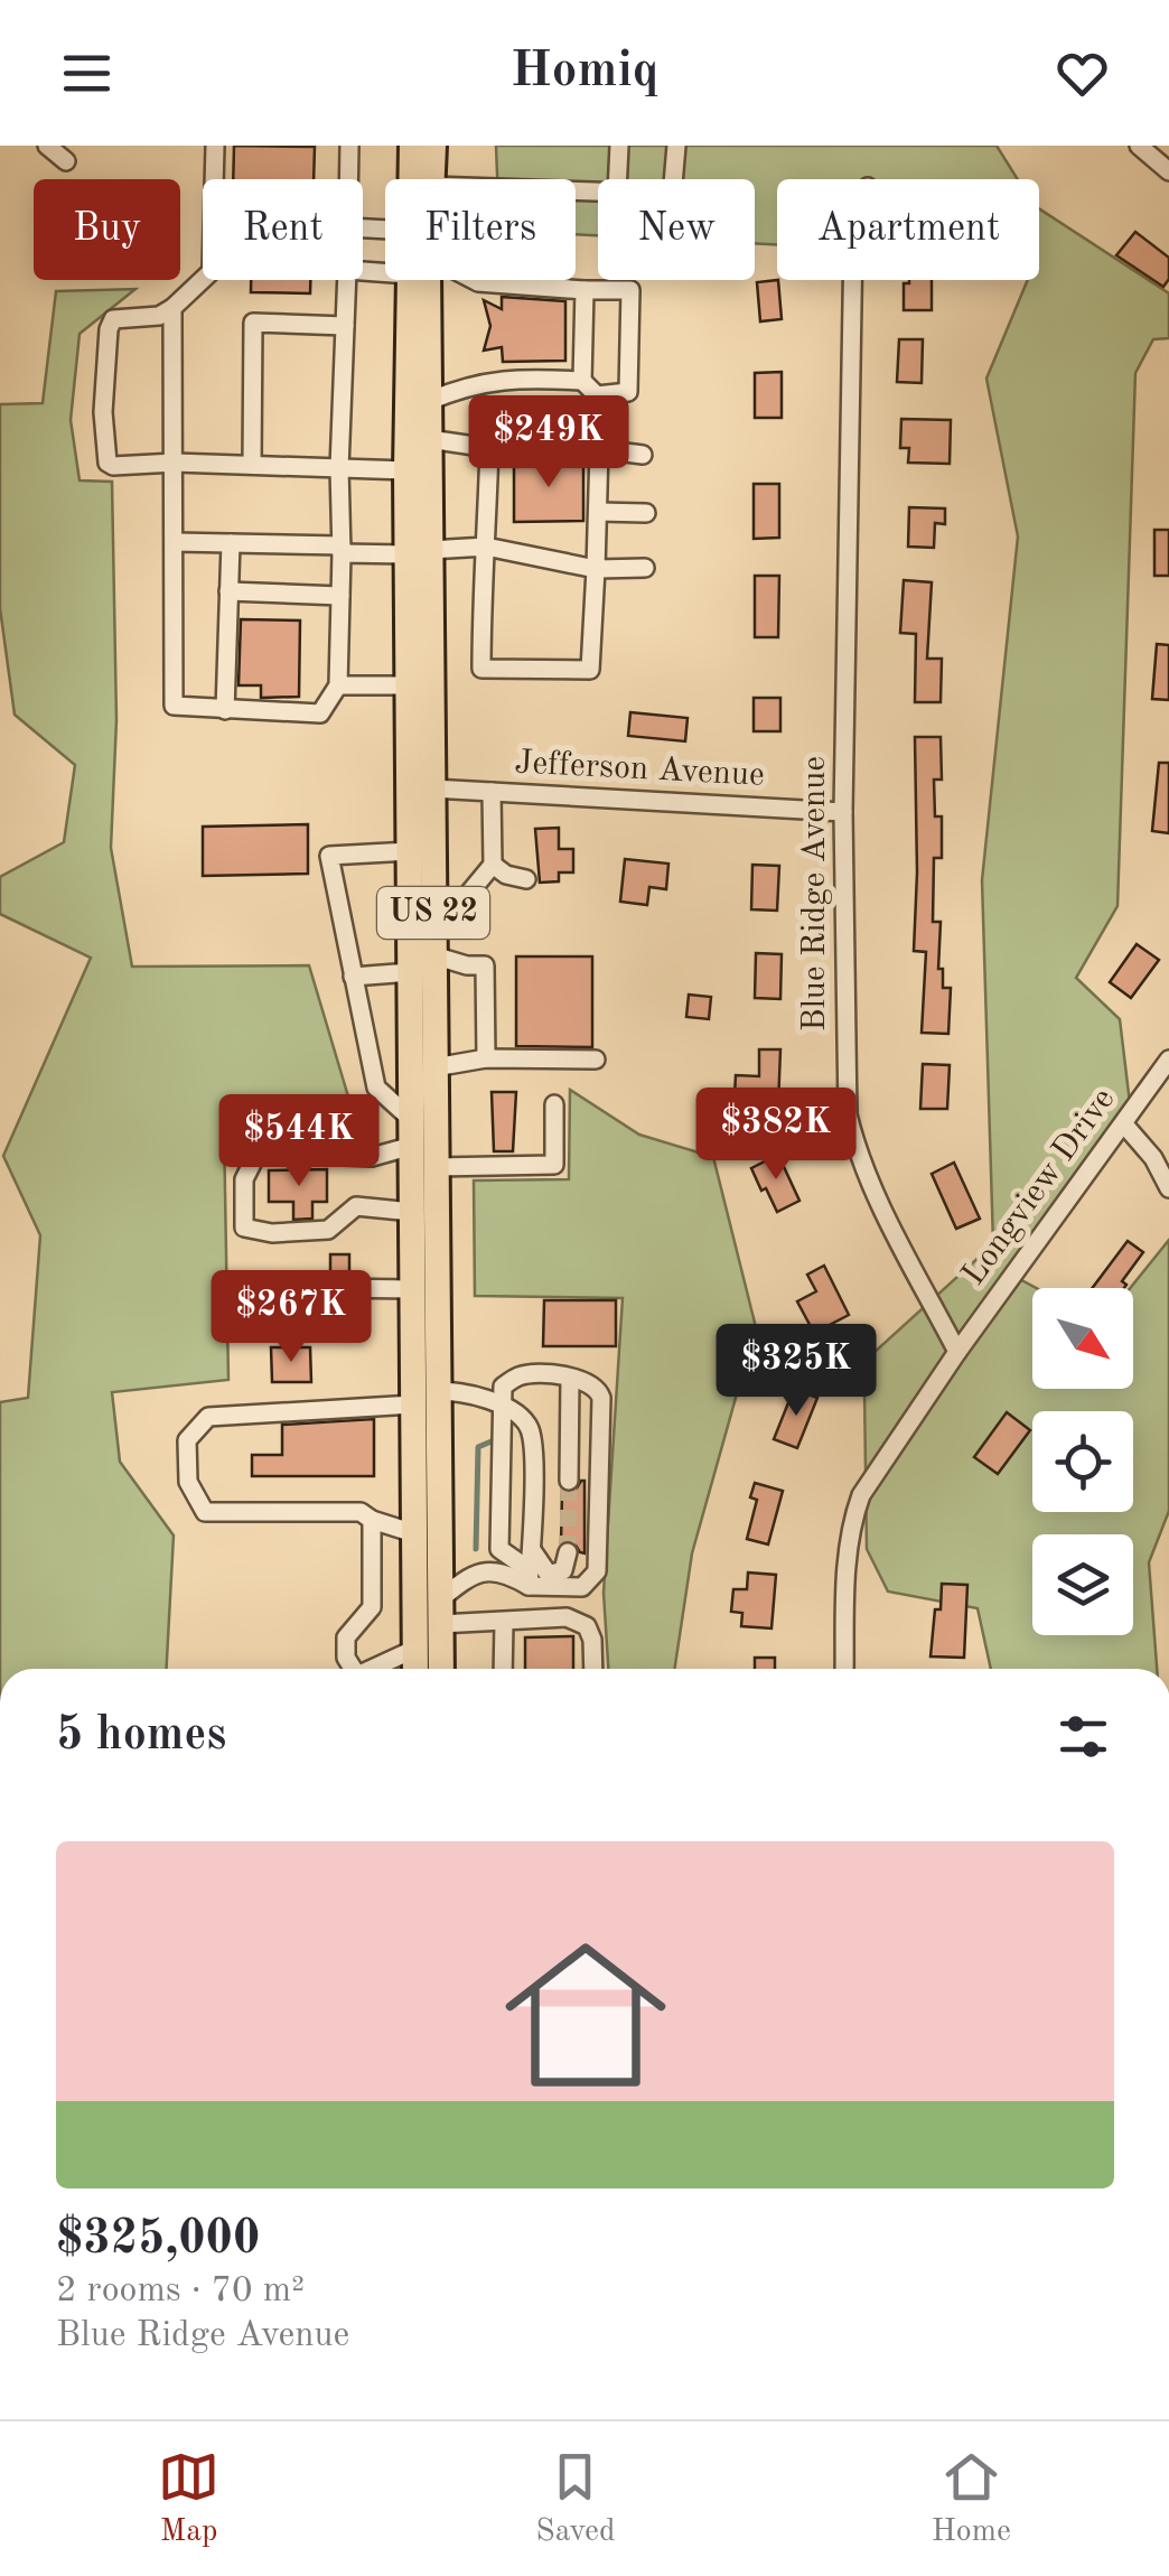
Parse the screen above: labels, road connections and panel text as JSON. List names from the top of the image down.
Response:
{
  "streets": {
    "highway": ["US 22"],
    "street": ["Jefferson Avenue", "Blue Ridge Avenue", "Longview Drive"]
  },
  "crossings": [
    ["Jefferson Avenue", "Blue Ridge Avenue"],
    ["Jefferson Avenue", "US 22"],
    ["Blue Ridge Avenue", "Longview Drive"]
  ],
  "north": "bottom right",
  "page": {
    "header": "Homiq",
    "chip": [
      "Buy",
      "Rent",
      "Filters",
      "New",
      "Apartment"
    ],
    "price": [
      "$249K",
      "$382K",
      "$544K",
      "$267K",
      "$325K"
    ],
    "heading": "5 homes",
    "list": [
      {
        "name": "$325,000",
        "note": "2 rooms · 70 m² · Blue Ridge Avenue"
      }
    ],
    "tabs": ["Map", "Saved", "Home"]
  }
}
